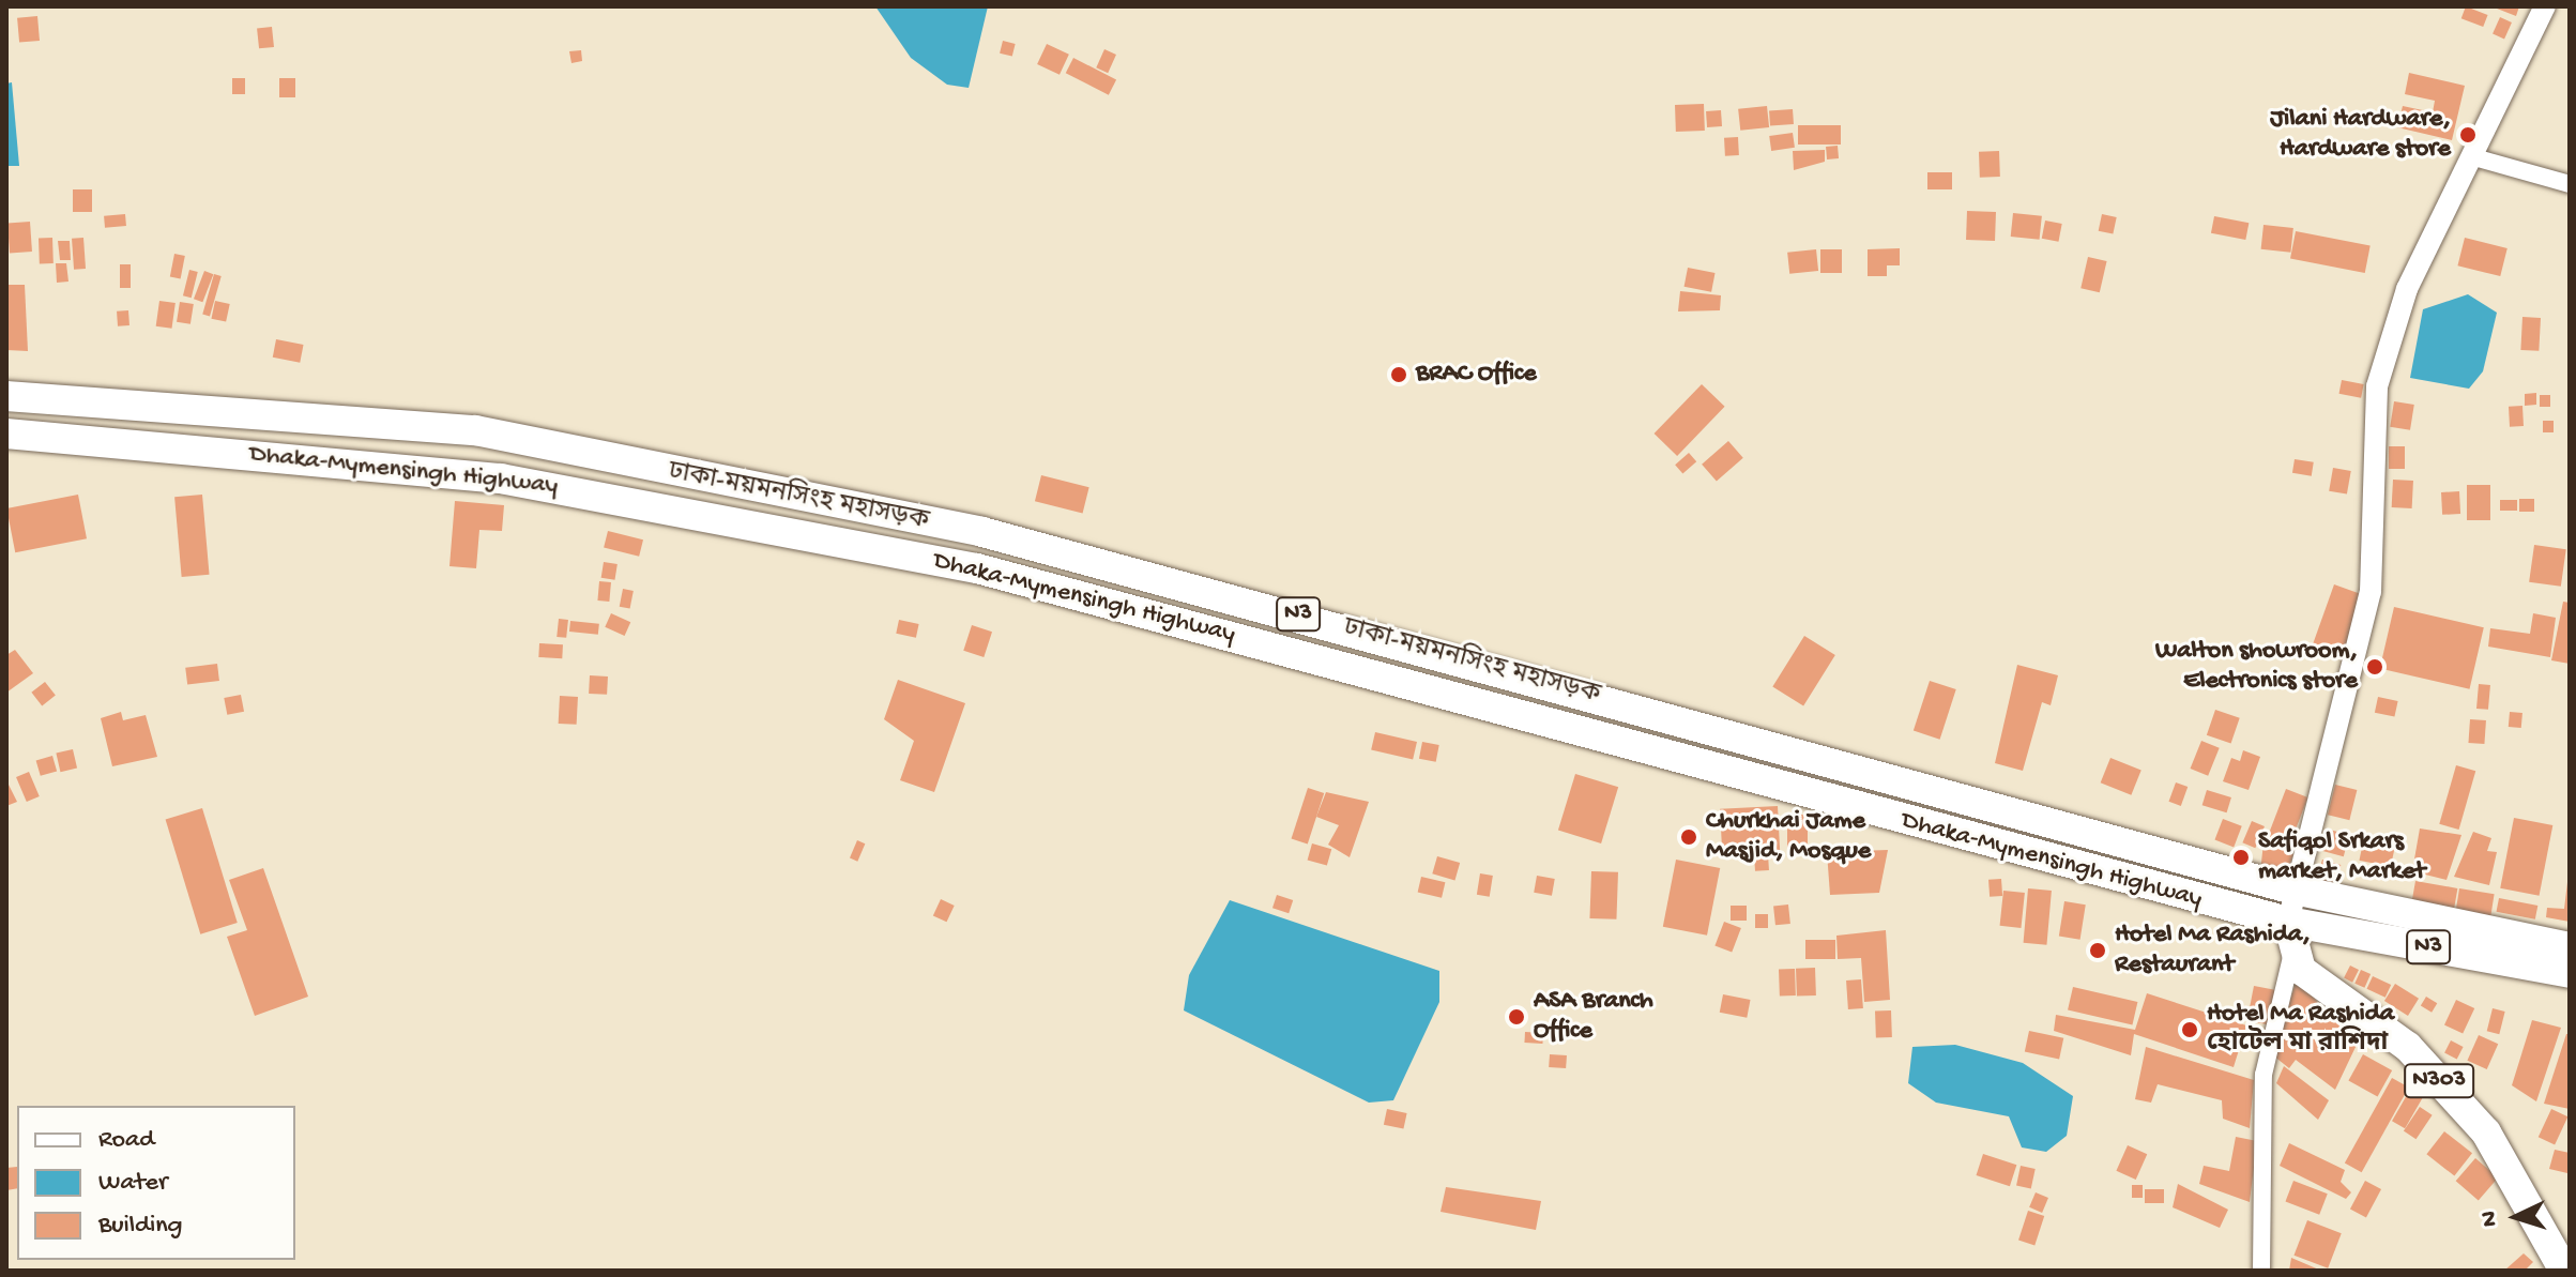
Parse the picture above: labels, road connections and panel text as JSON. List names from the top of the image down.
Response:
{
  "streets": {
    "highway": [
      "Dhaka-Mymensingh Highway",
      "ঢাকা-ময়মনসিংহ মহাসড়ক",
      "N3",
      "N303"
    ]
  },
  "crossings": [
    ["Dhaka-Mymensingh Highway", "N3"]
  ],
  "places": [
    "Jilani Hardware, Hardware store",
    "BRAC Office",
    "Walton showroom, Electronics store",
    "Churkhai Jame Masjid, Mosque",
    "Safiqol Srkars market, Market",
    "Hotel Ma Rashida, Restaurant",
    "ASA Branch Office",
    "Hotel Ma Rashida হোটেল মা রাশিদা"
  ],
  "legend": ["Road", "Water", "Building"],
  "north": "left"
}
